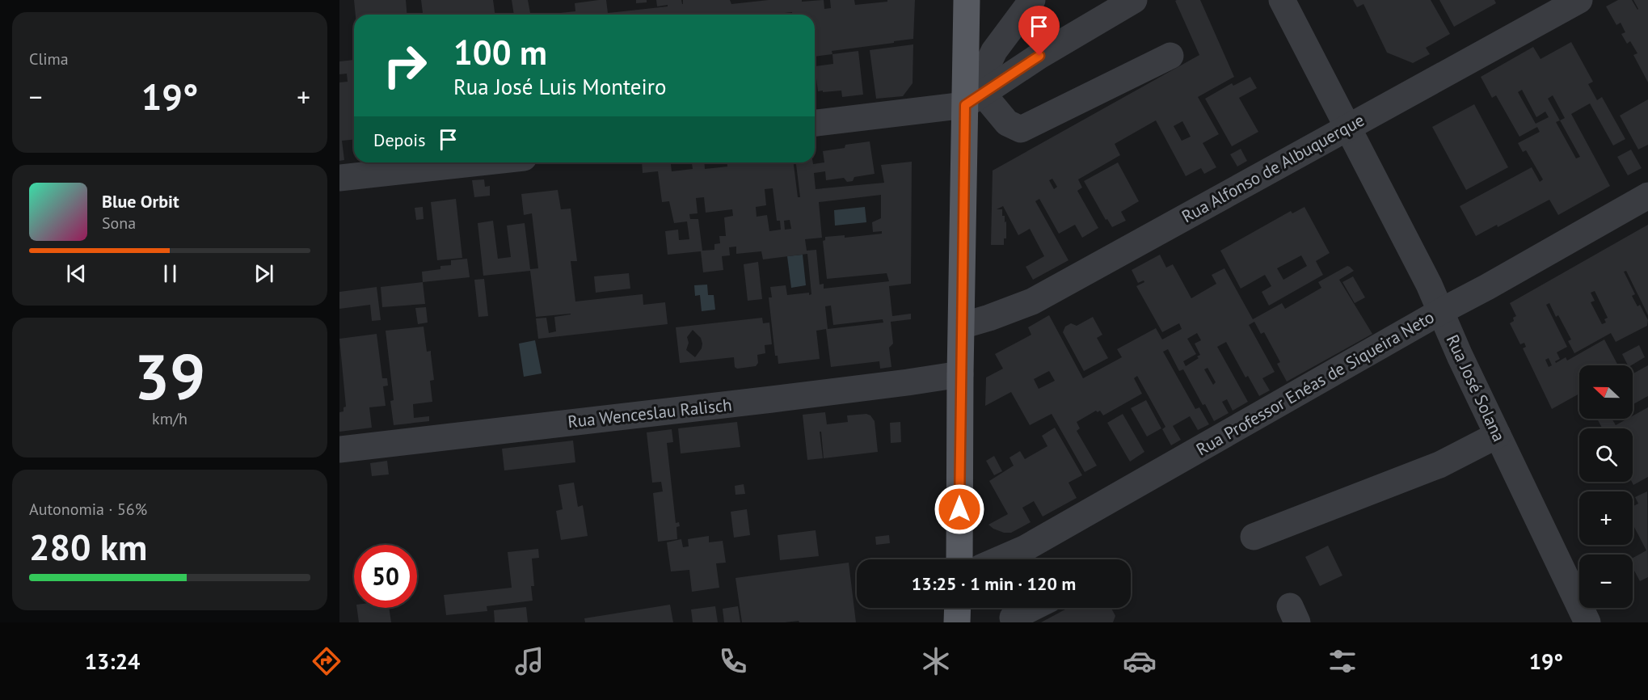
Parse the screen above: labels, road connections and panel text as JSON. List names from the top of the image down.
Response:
{
  "streets": {
    "street": [
      "Rua Alfonso de Albuquerque",
      "Rua Professor Enéas de Siqueira Neto",
      "Rua José Solana",
      "Rua Wenceslau Ralisch"
    ]
  },
  "crossings": [
    ["Rua Alfonso de Albuquerque", "Rua José Solana"],
    ["Rua Professor Enéas de Siqueira Neto", "Rua José Solana"]
  ],
  "north": "left",
  "page": {
    "tile": [
      "Clima",
      ["39", "km/h"],
      ["Autonomia · 56%", "280 km"]
    ],
    "turn": ["100 m", "Rua José Luis Monteiro"],
    "heat": ["−", "19°", "+"],
    "then": "Depois",
    "song": ["Blue Orbit", "Sona"],
    "map_buttons": ["+", "−"],
    "limit": "50",
    "trip": "13:25 · 1 min · 120 m",
    "tabs": ["13:24", "19°"]
  }
}
